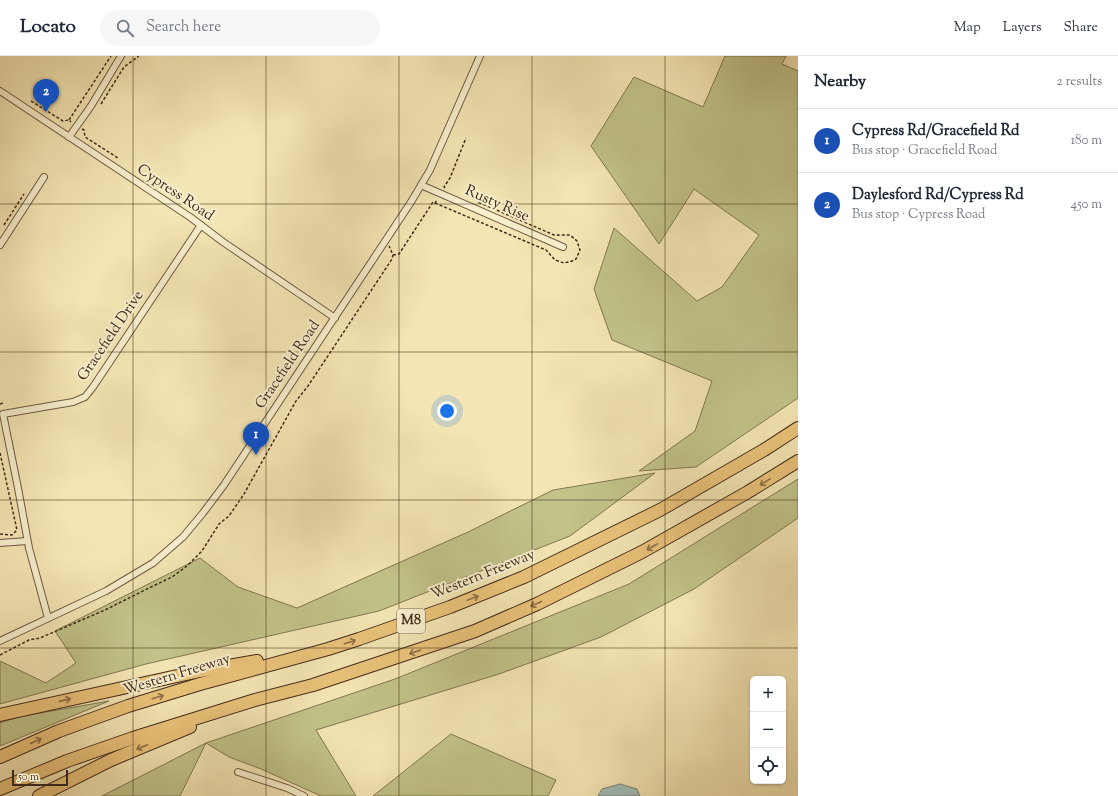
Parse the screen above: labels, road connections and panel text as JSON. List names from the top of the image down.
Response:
{
  "streets": {
    "highway": ["Western Freeway", "M8"],
    "street": [
      "Cypress Road",
      "Rusty Rise",
      "Gracefield Drive",
      "Gracefield Road"
    ]
  },
  "crossings": [
    ["Cypress Road", "Gracefield Drive"],
    ["Cypress Road", "Gracefield Road"],
    ["Rusty Rise", "Gracefield Road"],
    ["Gracefield Drive", "Gracefield Road"]
  ],
  "scale_bar": "50 m",
  "page": {
    "header": "Locato",
    "search": "Search here",
    "nav": ["Map", "Layers", "Share"],
    "heading": ["Nearby", "2 results"],
    "pins": ["2", "1"],
    "list": [
      {
        "mark": "1",
        "name": "Cypress Rd/Gracefield Rd",
        "note": "Bus stop · Gracefield Road",
        "value": "180 m"
      },
      {
        "mark": "2",
        "name": "Daylesford Rd/Cypress Rd",
        "note": "Bus stop · Cypress Road",
        "value": "450 m"
      }
    ],
    "map_buttons": ["+", "−"],
    "scale": "50 m"
  }
}
